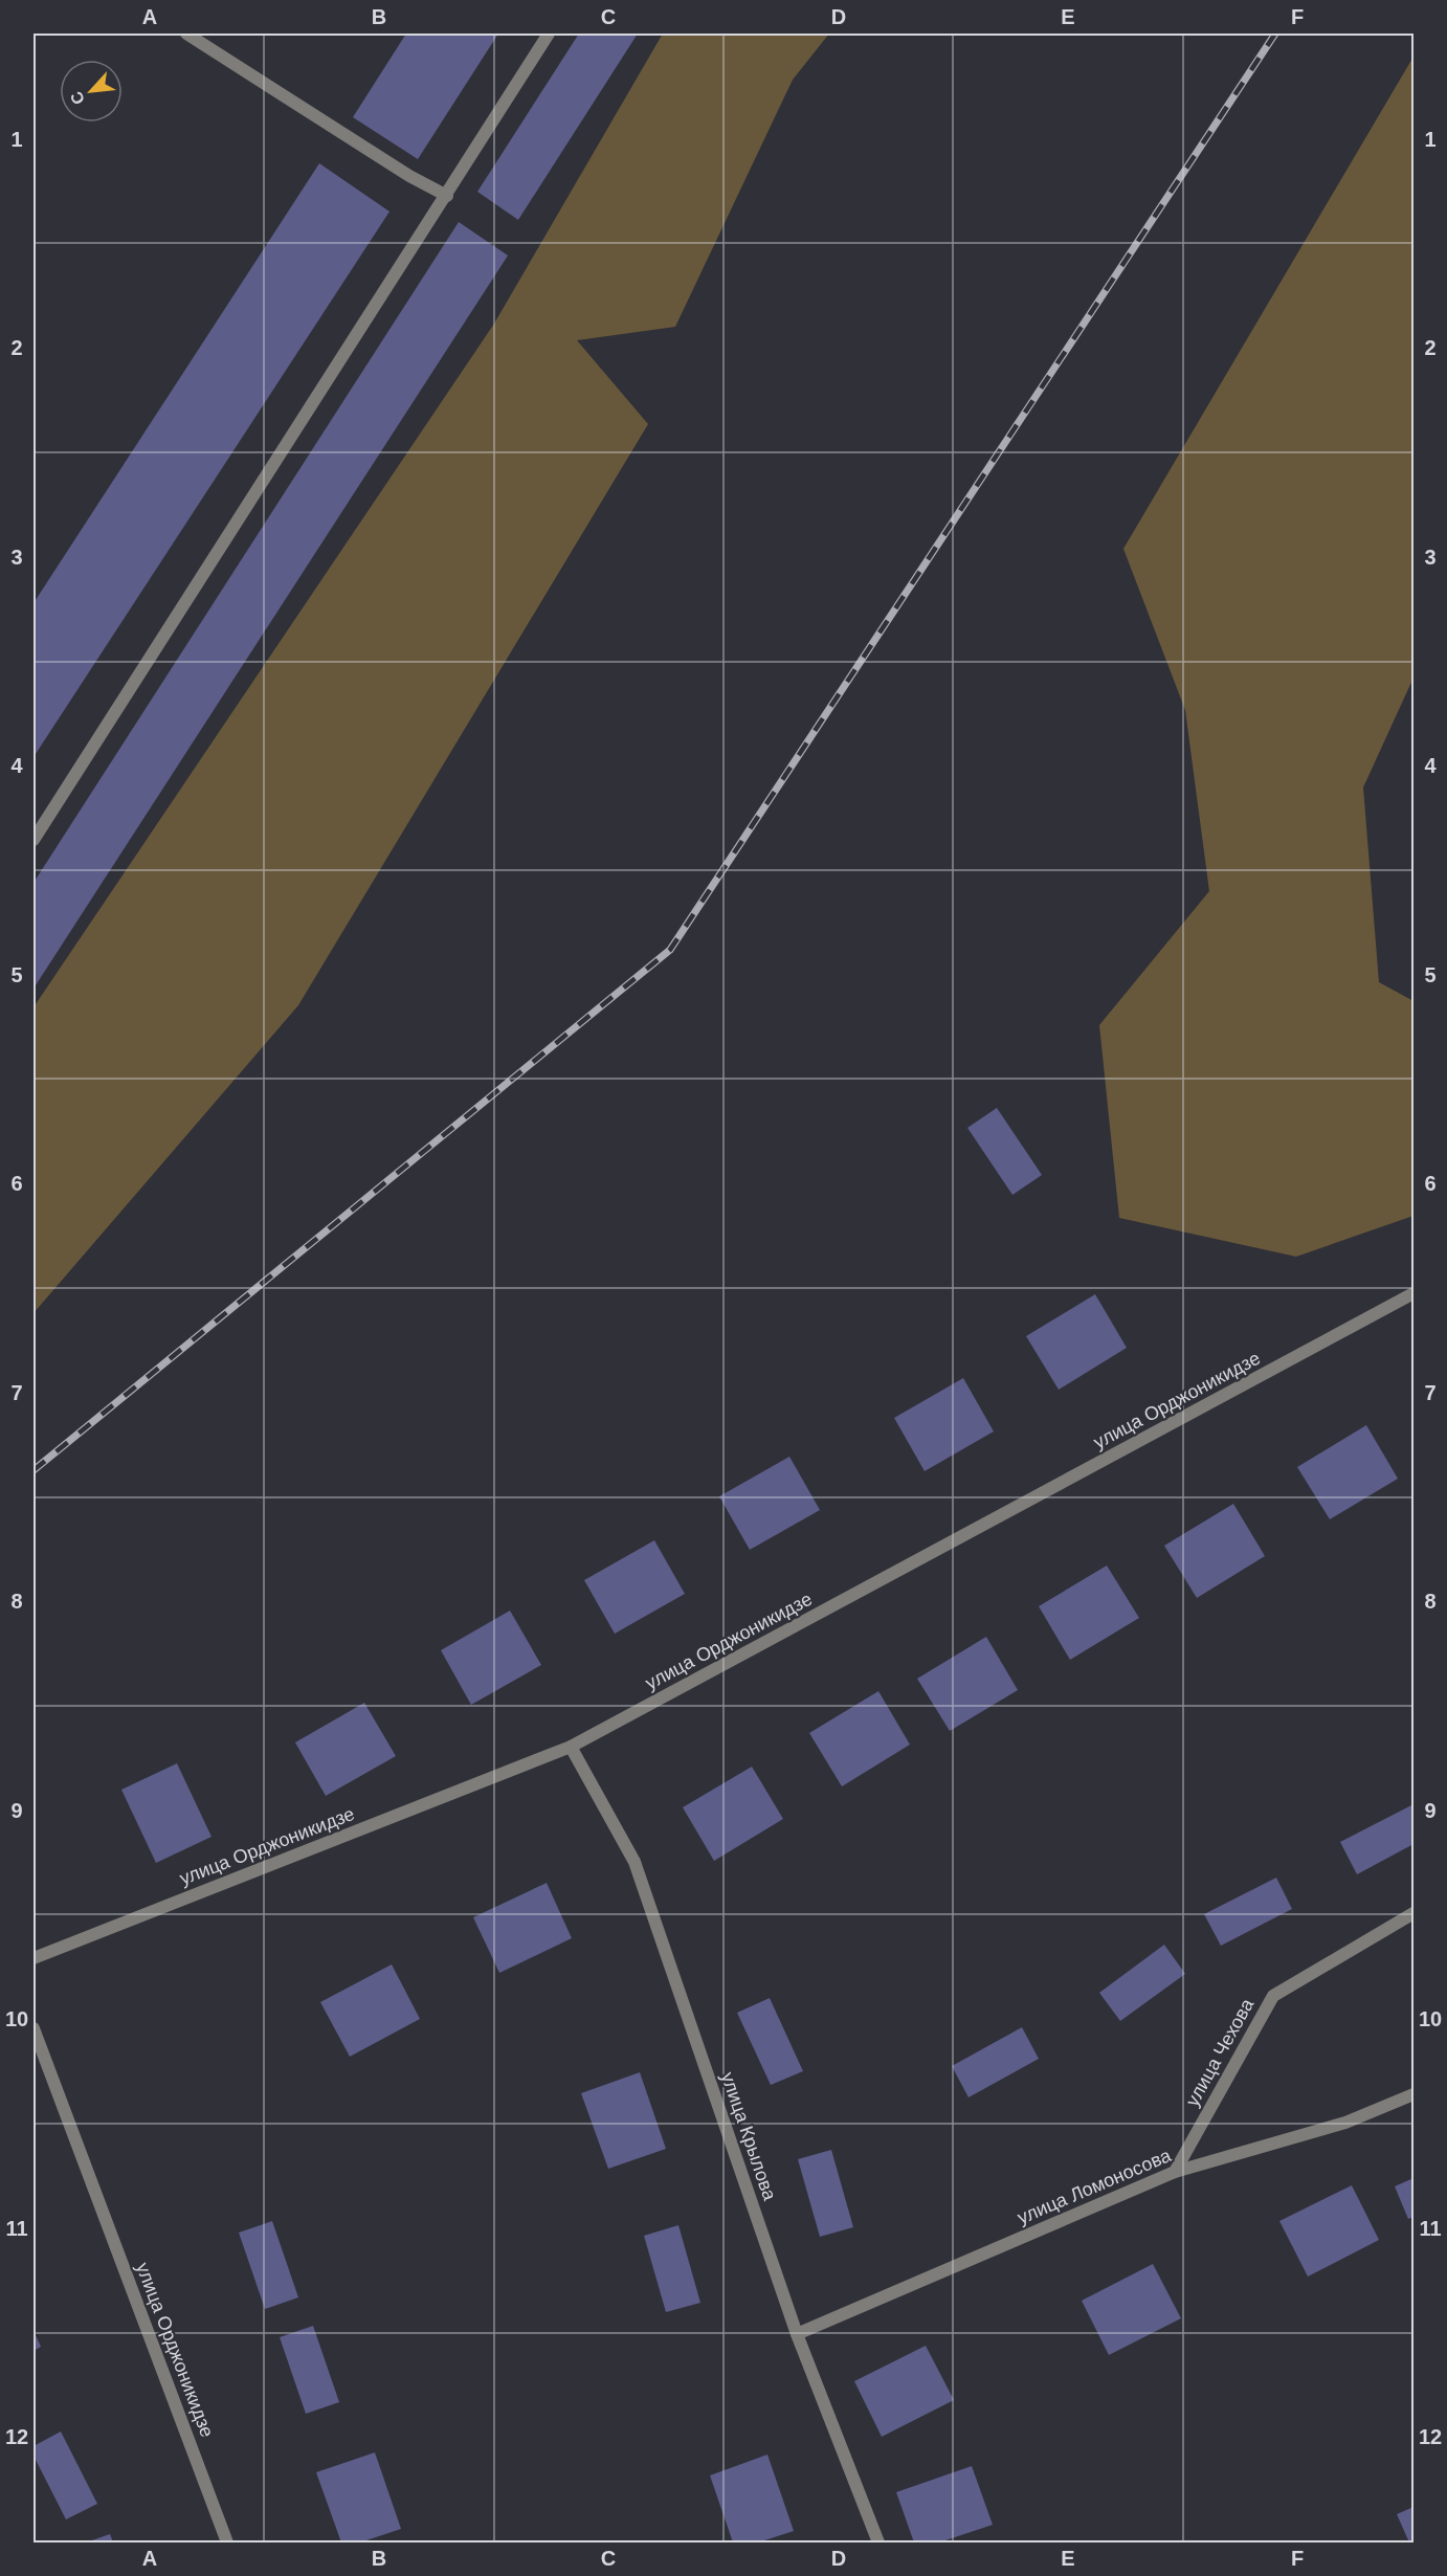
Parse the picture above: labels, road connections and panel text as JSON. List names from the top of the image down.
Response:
{
  "streets": {
    "street": [
      "улица Орджоникидзе",
      "улица Чехова",
      "улица Крылова",
      "улица Ломоносова"
    ]
  },
  "crossings": [
    ["улица Орджоникидзе", "улица Крылова"],
    ["улица Чехова", "улица Ломоносова"],
    ["улица Крылова", "улица Ломоносова"]
  ],
  "north": "bottom left",
  "grid": {
    "columns": [
      "A",
      "B",
      "C",
      "D",
      "E",
      "F"
    ],
    "rows": [
      "1",
      "2",
      "3",
      "4",
      "5",
      "6",
      "7",
      "8",
      "9",
      "10",
      "11",
      "12"
    ]
  }
}
